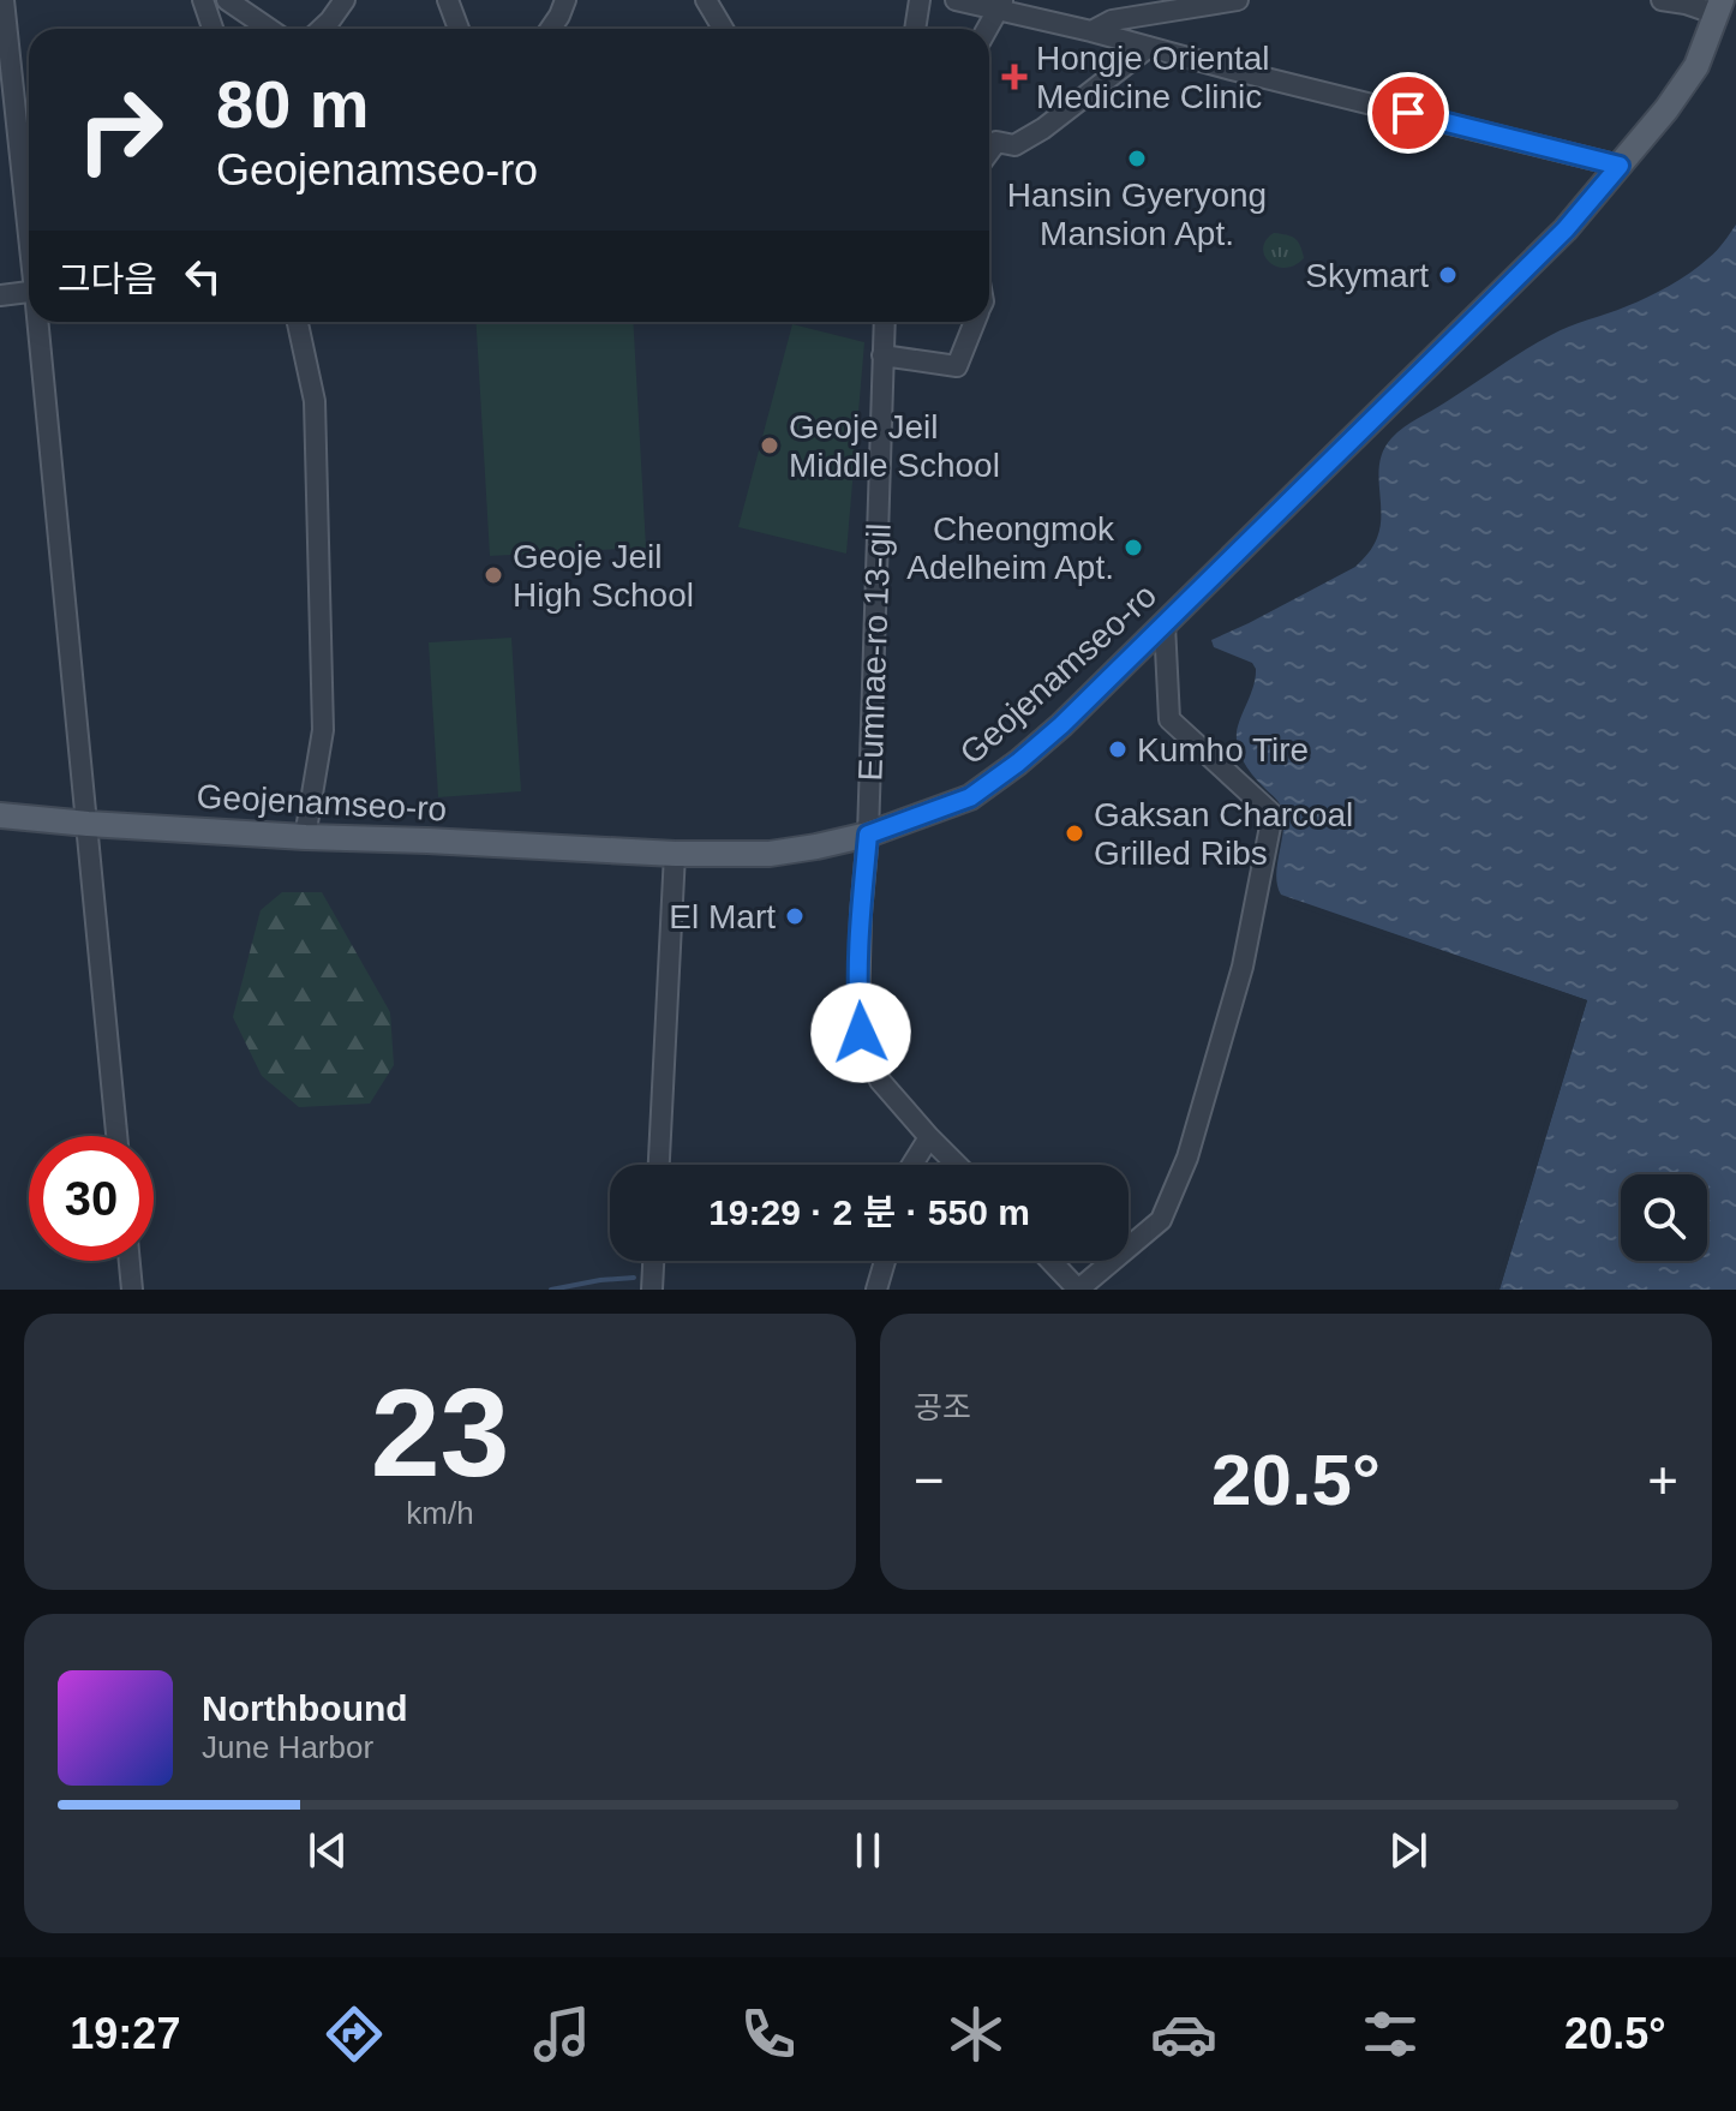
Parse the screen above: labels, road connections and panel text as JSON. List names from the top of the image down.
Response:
{
  "streets": {
    "main road": ["Geojenamseo-ro"],
    "street": ["Eumnae-ro 13-gil"]
  },
  "crossings": [
    ["Eumnae-ro 13-gil", "Geojenamseo-ro"]
  ],
  "places": {
    "health": ["Hongje Oriental Medicine Clinic"],
    "other": [
      "Hansin Gyeryong Mansion Apt.",
      "Skymart",
      "Geoje Jeil Middle School",
      "Cheongmok Adelheim Apt.",
      "Geoje Jeil High School",
      "Kumho Tire",
      "Gaksan Charcoal Grilled Ribs",
      "El Mart"
    ]
  },
  "page": {
    "turn": ["80 m", "Geojenamseo-ro"],
    "then": "그다음",
    "limit": "30",
    "trip": "19:29 · 2 분 · 550 m",
    "tile": [
      ["23", "km/h"],
      "공조"
    ],
    "heat": ["−", "20.5°", "+"],
    "song": ["Northbound", "June Harbor"],
    "tabs": ["19:27", "20.5°"]
  }
}
